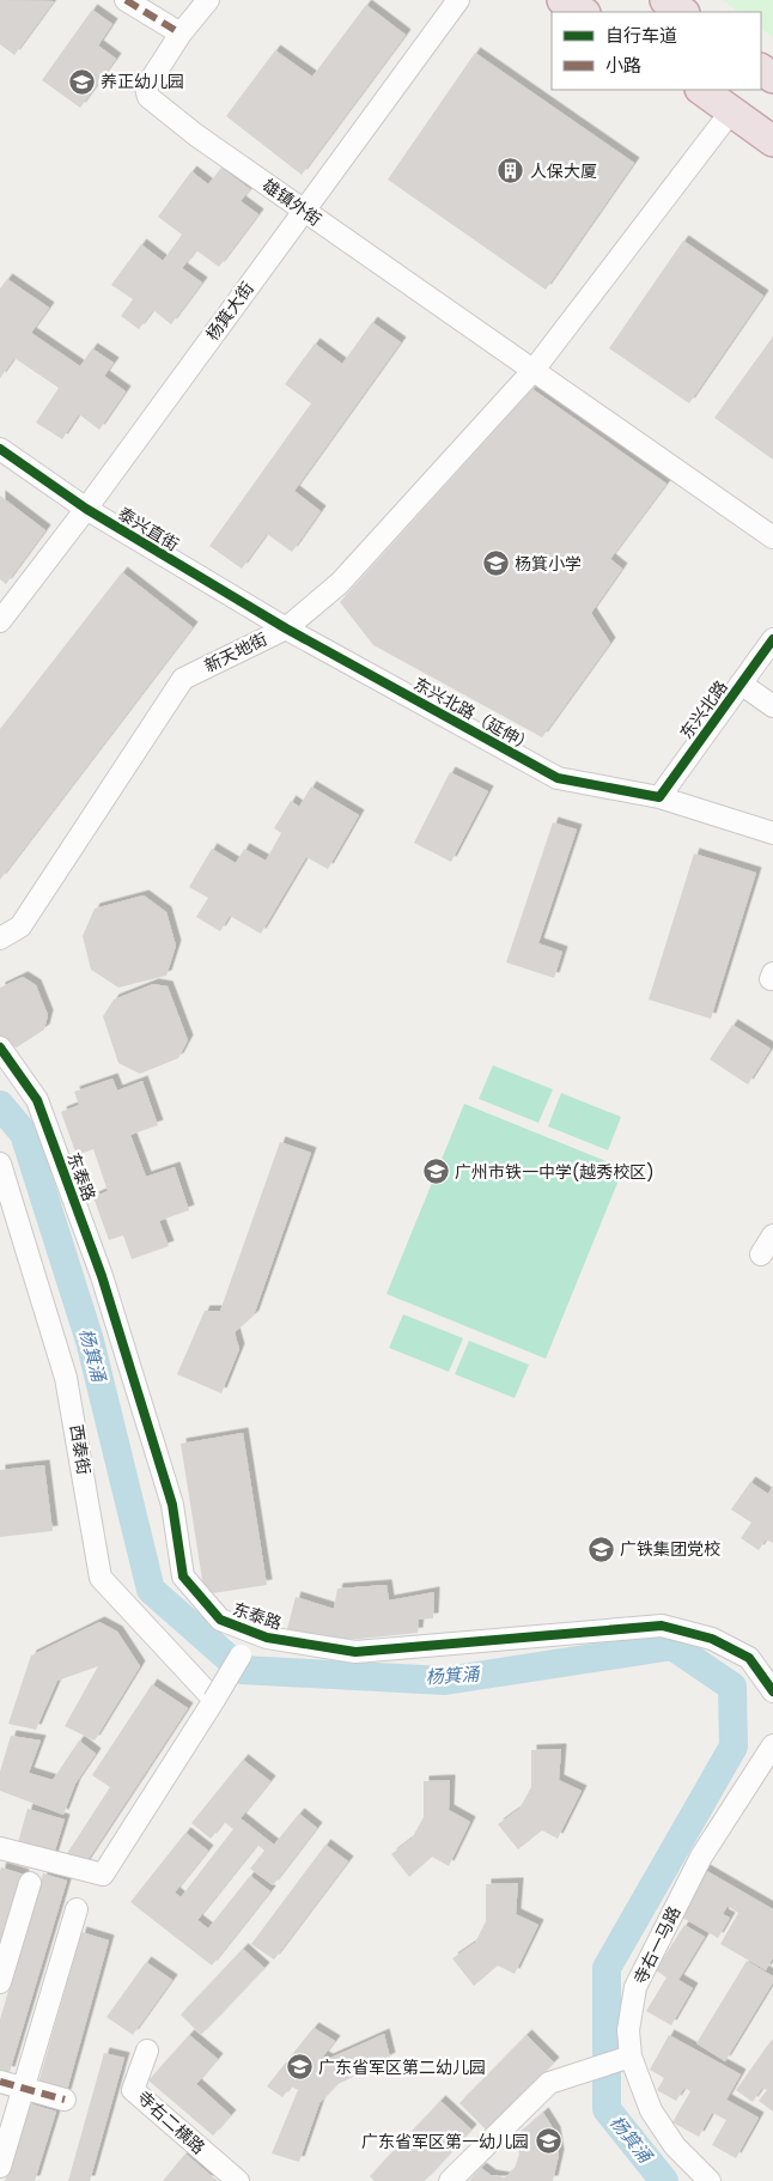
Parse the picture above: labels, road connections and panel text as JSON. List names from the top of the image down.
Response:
{
  "streets": {
    "street": [
      "雄镇外街",
      "杨箕大街",
      "泰兴直街",
      "新天地街",
      "东兴北路",
      "东兴北路（延伸）",
      "东泰路",
      "西泰街",
      "寺右一马路",
      "寺右二横路"
    ]
  },
  "crossings": [
    ["雄镇外街", "杨箕大街"],
    ["雄镇外街", "新天地街"],
    ["杨箕大街", "泰兴直街"],
    ["泰兴直街", "新天地街"],
    ["泰兴直街", "东兴北路（延伸）"],
    ["新天地街", "东兴北路（延伸）"],
    ["东兴北路", "东兴北路（延伸）"]
  ],
  "water": ["杨箕涌"],
  "places": {
    "school or university": [
      "养正幼儿园",
      "杨箕小学",
      "广州市铁一中学(越秀校区)",
      "广铁集团党校",
      "广东省军区第二幼儿园",
      "广东省军区第一幼儿园"
    ],
    "building": ["人保大厦"]
  },
  "legend": ["自行车道", "小路"]
}
